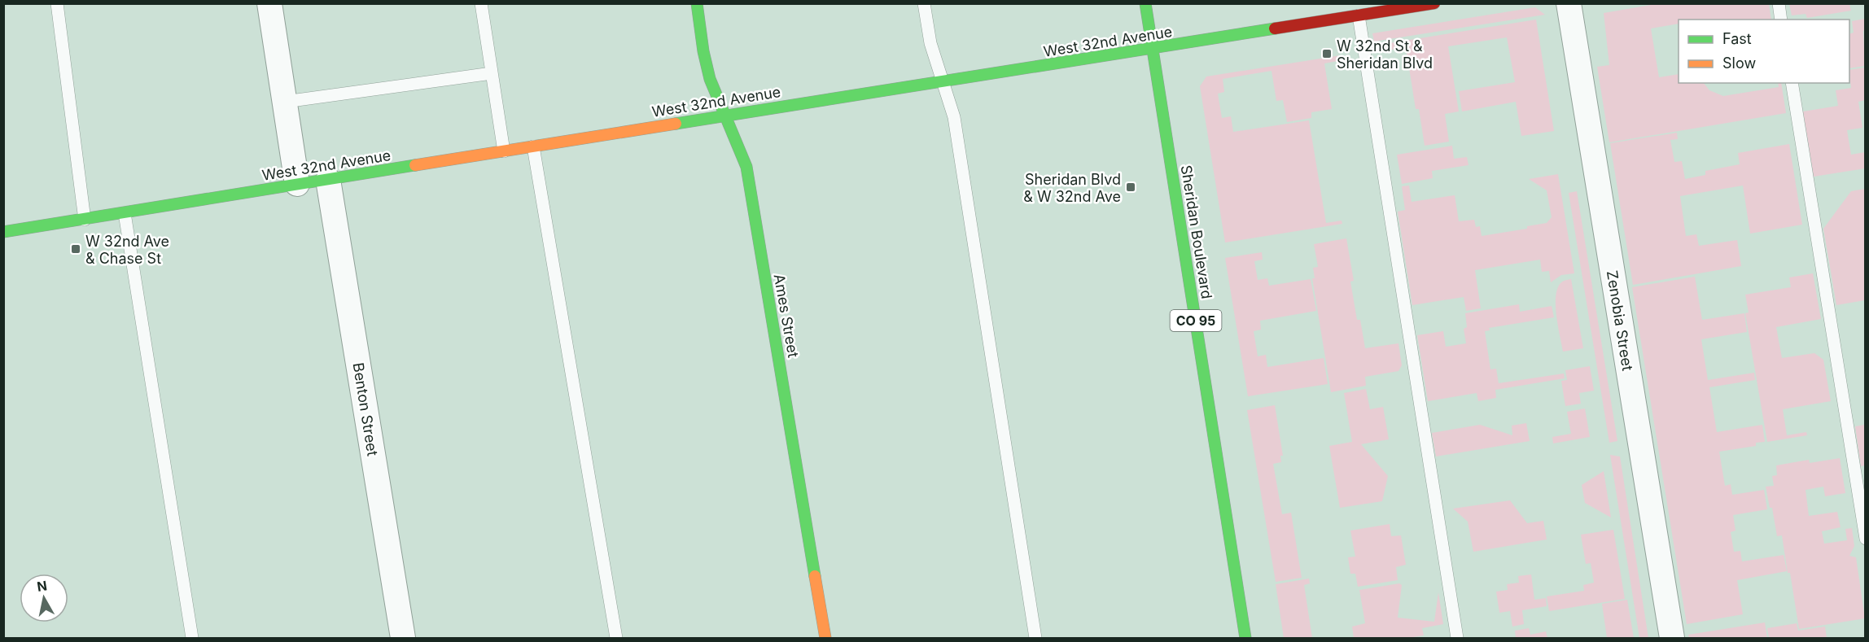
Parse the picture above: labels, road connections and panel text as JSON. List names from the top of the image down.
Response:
{
  "streets": {
    "street": [
      "West 32nd Avenue",
      "Sheridan Boulevard",
      "Ames Street",
      "CO 95",
      "Zenobia Street",
      "Benton Street"
    ]
  },
  "crossings": [
    ["West 32nd Avenue", "Sheridan Boulevard"],
    ["West 32nd Avenue", "Ames Street"],
    ["West 32nd Avenue", "Benton Street"]
  ],
  "places": {
    "transit": ["W 32nd St & Sheridan Blvd", "Sheridan Blvd & W 32nd Ave", "W 32nd Ave & Chase St"]
  },
  "legend": ["Fast", "Slow"],
  "north": "top"
}
